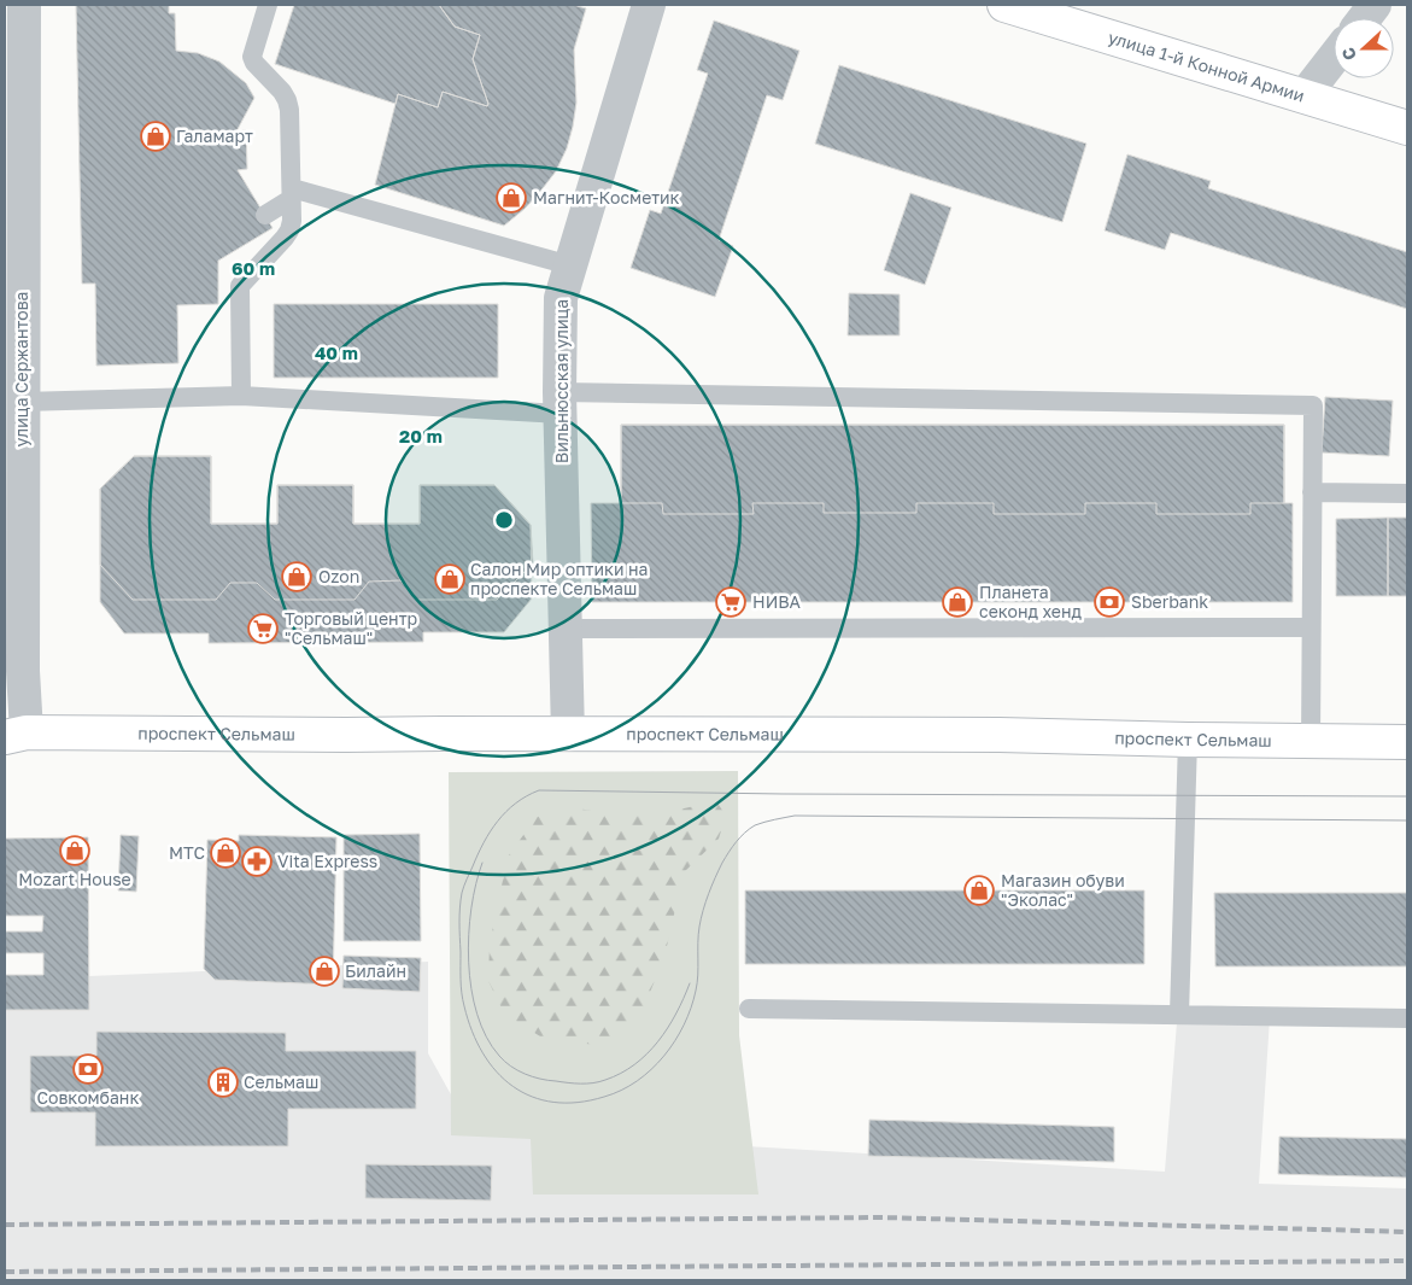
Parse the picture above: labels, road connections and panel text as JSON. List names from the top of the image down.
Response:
{
  "streets": {
    "main road": ["улица 1-й Конной Армии", "проспект Сельмаш"],
    "street": ["улица Сержантова", "Вильнюсская улица"]
  },
  "crossings": [
    ["улица Сержантова", "проспект Сельмаш"],
    ["Вильнюсская улица", "проспект Сельмаш"]
  ],
  "places": {
    "shop": [
      "Галамарт",
      "Магнит-Косметик",
      "Ozon",
      "Салон Мир оптики на проспекте Сельмаш",
      "Планета секонд хенд",
      "Mozart House",
      "МТС",
      "Магазин обуви \"Эколас\"",
      "Билайн"
    ],
    "supermarket": ["НИВА", "Торговый центр \"Сельмаш\""],
    "bank": ["Sberbank", "Совкомбанк"],
    "pharmacy": ["Vita Express"],
    "building": ["Сельмаш"]
  },
  "north": "left",
  "rings": ["60 m", "40 m", "20 m"]
}
